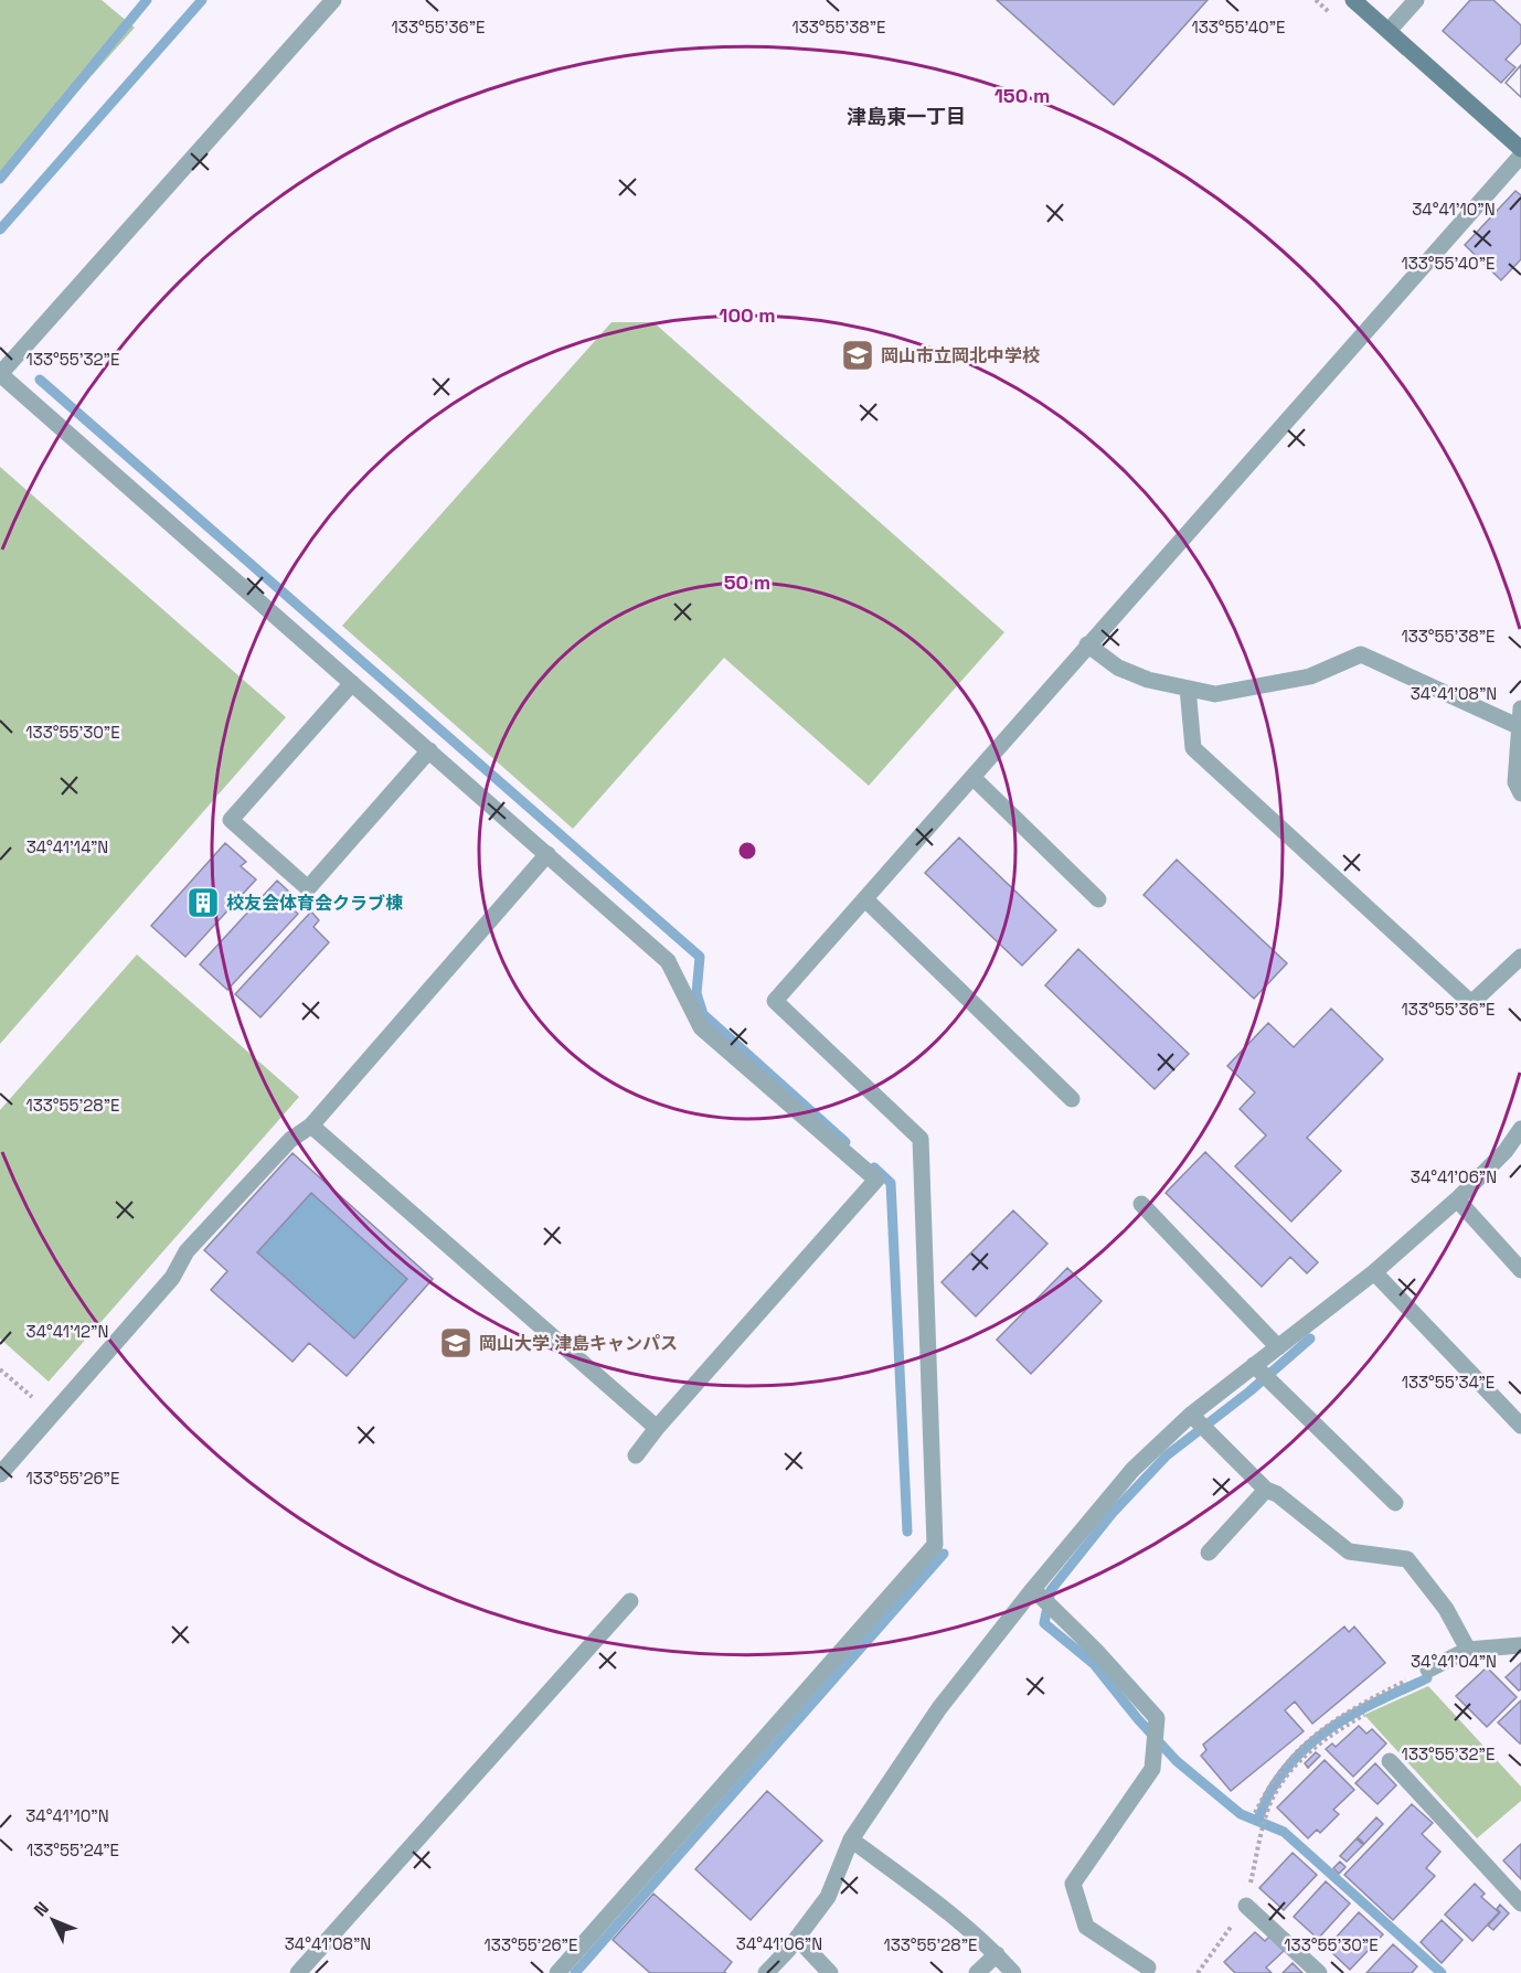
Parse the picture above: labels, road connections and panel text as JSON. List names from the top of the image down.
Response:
{
  "districts": ["津島東一丁目"],
  "places": {
    "school or university": ["岡山市立岡北中学校", "岡山大学 津島キャンパス"],
    "building": ["校友会体育会クラブ棟"]
  },
  "north": "top left",
  "coordinates": [
    "133°55'36\"E",
    "133°55'38\"E",
    "133°55'40\"E",
    "34°41'10\"N",
    "133°55'32\"E",
    "34°41'08\"N",
    "133°55'30\"E",
    "34°41'14\"N",
    "133°55'28\"E",
    "34°41'06\"N",
    "34°41'12\"N",
    "133°55'34\"E",
    "133°55'26\"E",
    "34°41'04\"N",
    "133°55'24\"E"
  ],
  "rings": ["150 m", "100 m", "50 m"]
}
